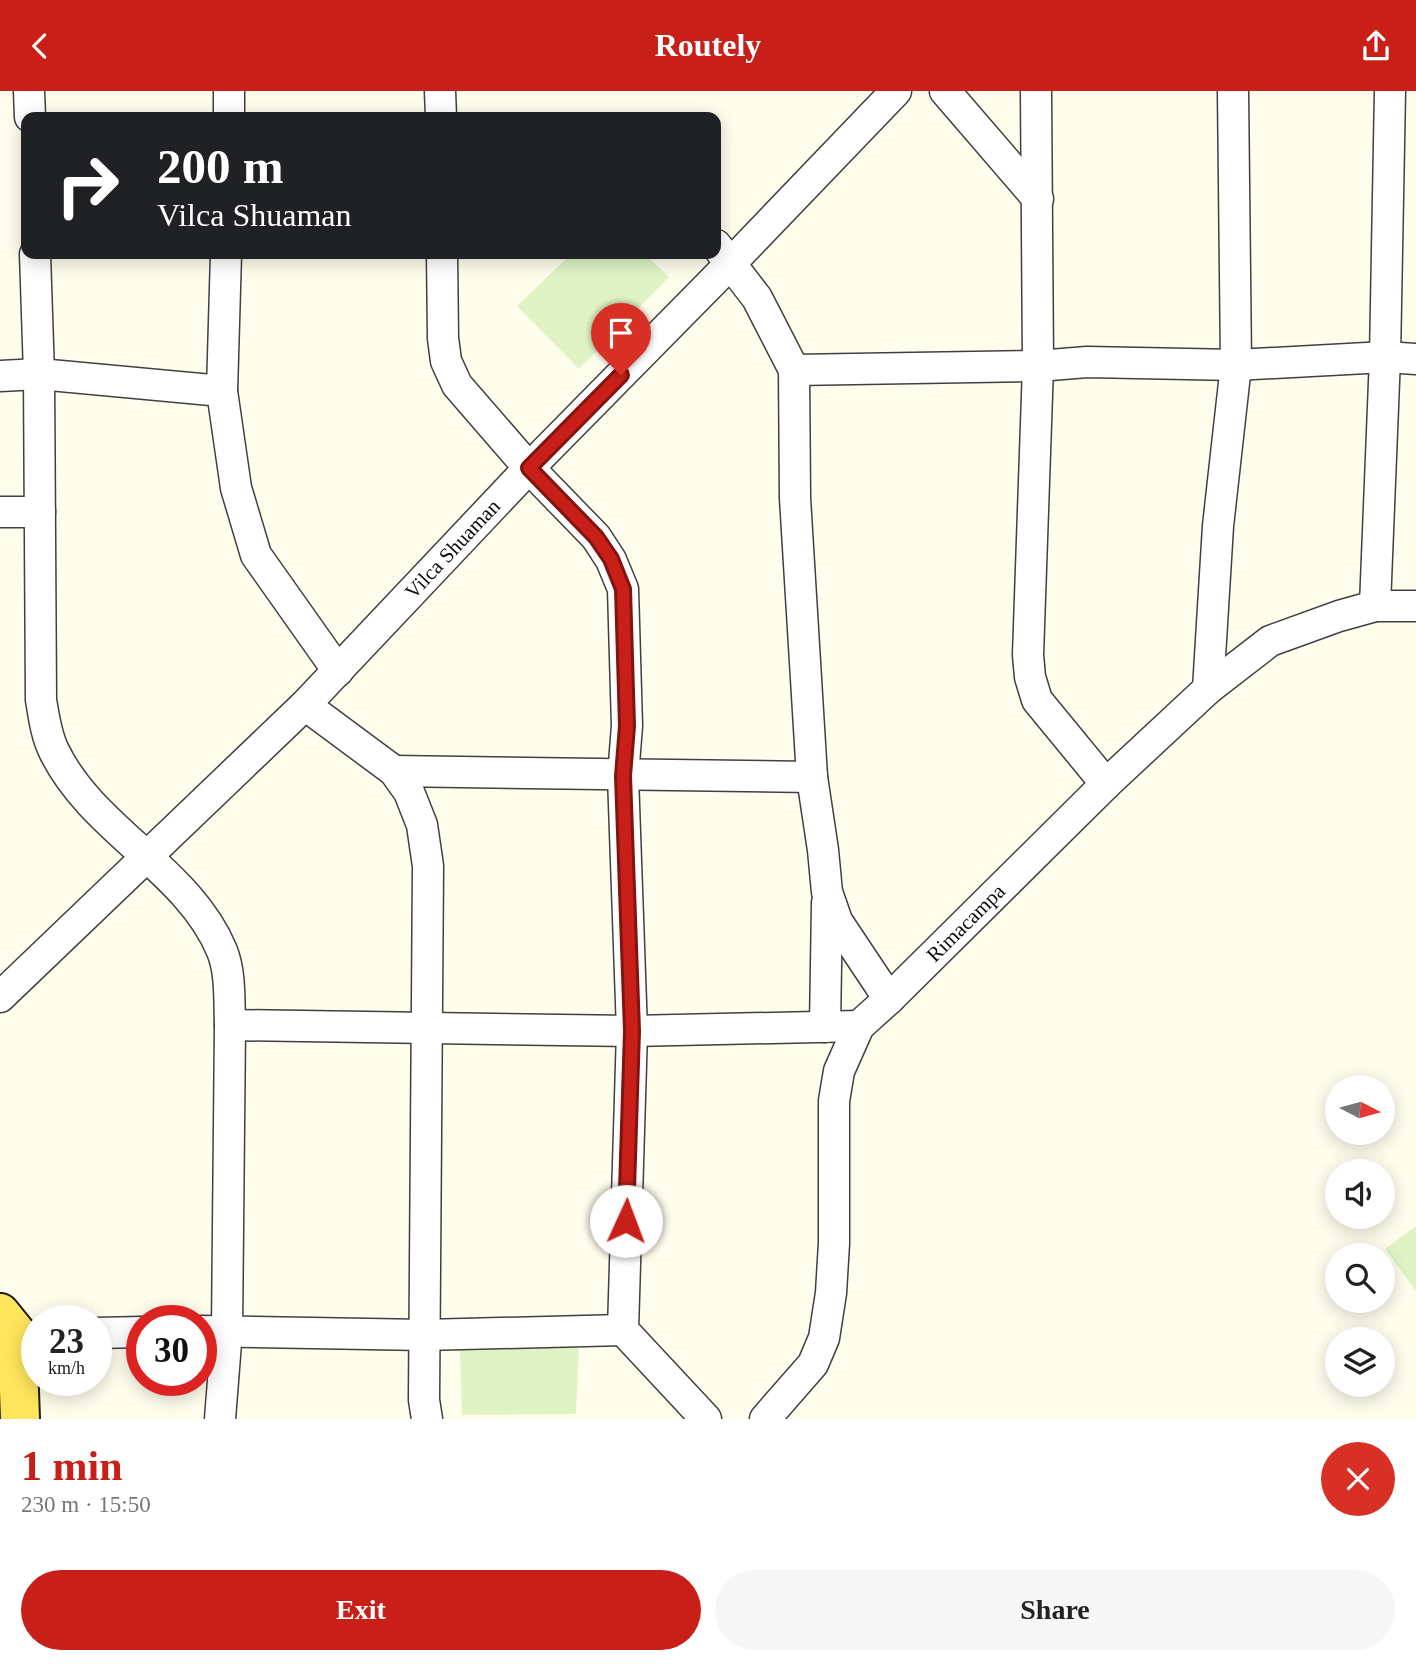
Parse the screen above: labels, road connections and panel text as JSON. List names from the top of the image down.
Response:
{
  "streets": {
    "street": ["Vilca Shuaman", "Rimacampa"]
  },
  "north": "right",
  "page": {
    "header": "Routely",
    "turn": ["200 m", "Vilca Shuaman"],
    "speed": "23 km/h",
    "limit": "30",
    "heading": ["1 min", "230 m · 15:50"],
    "buttons": ["Exit", "Share"]
  }
}
